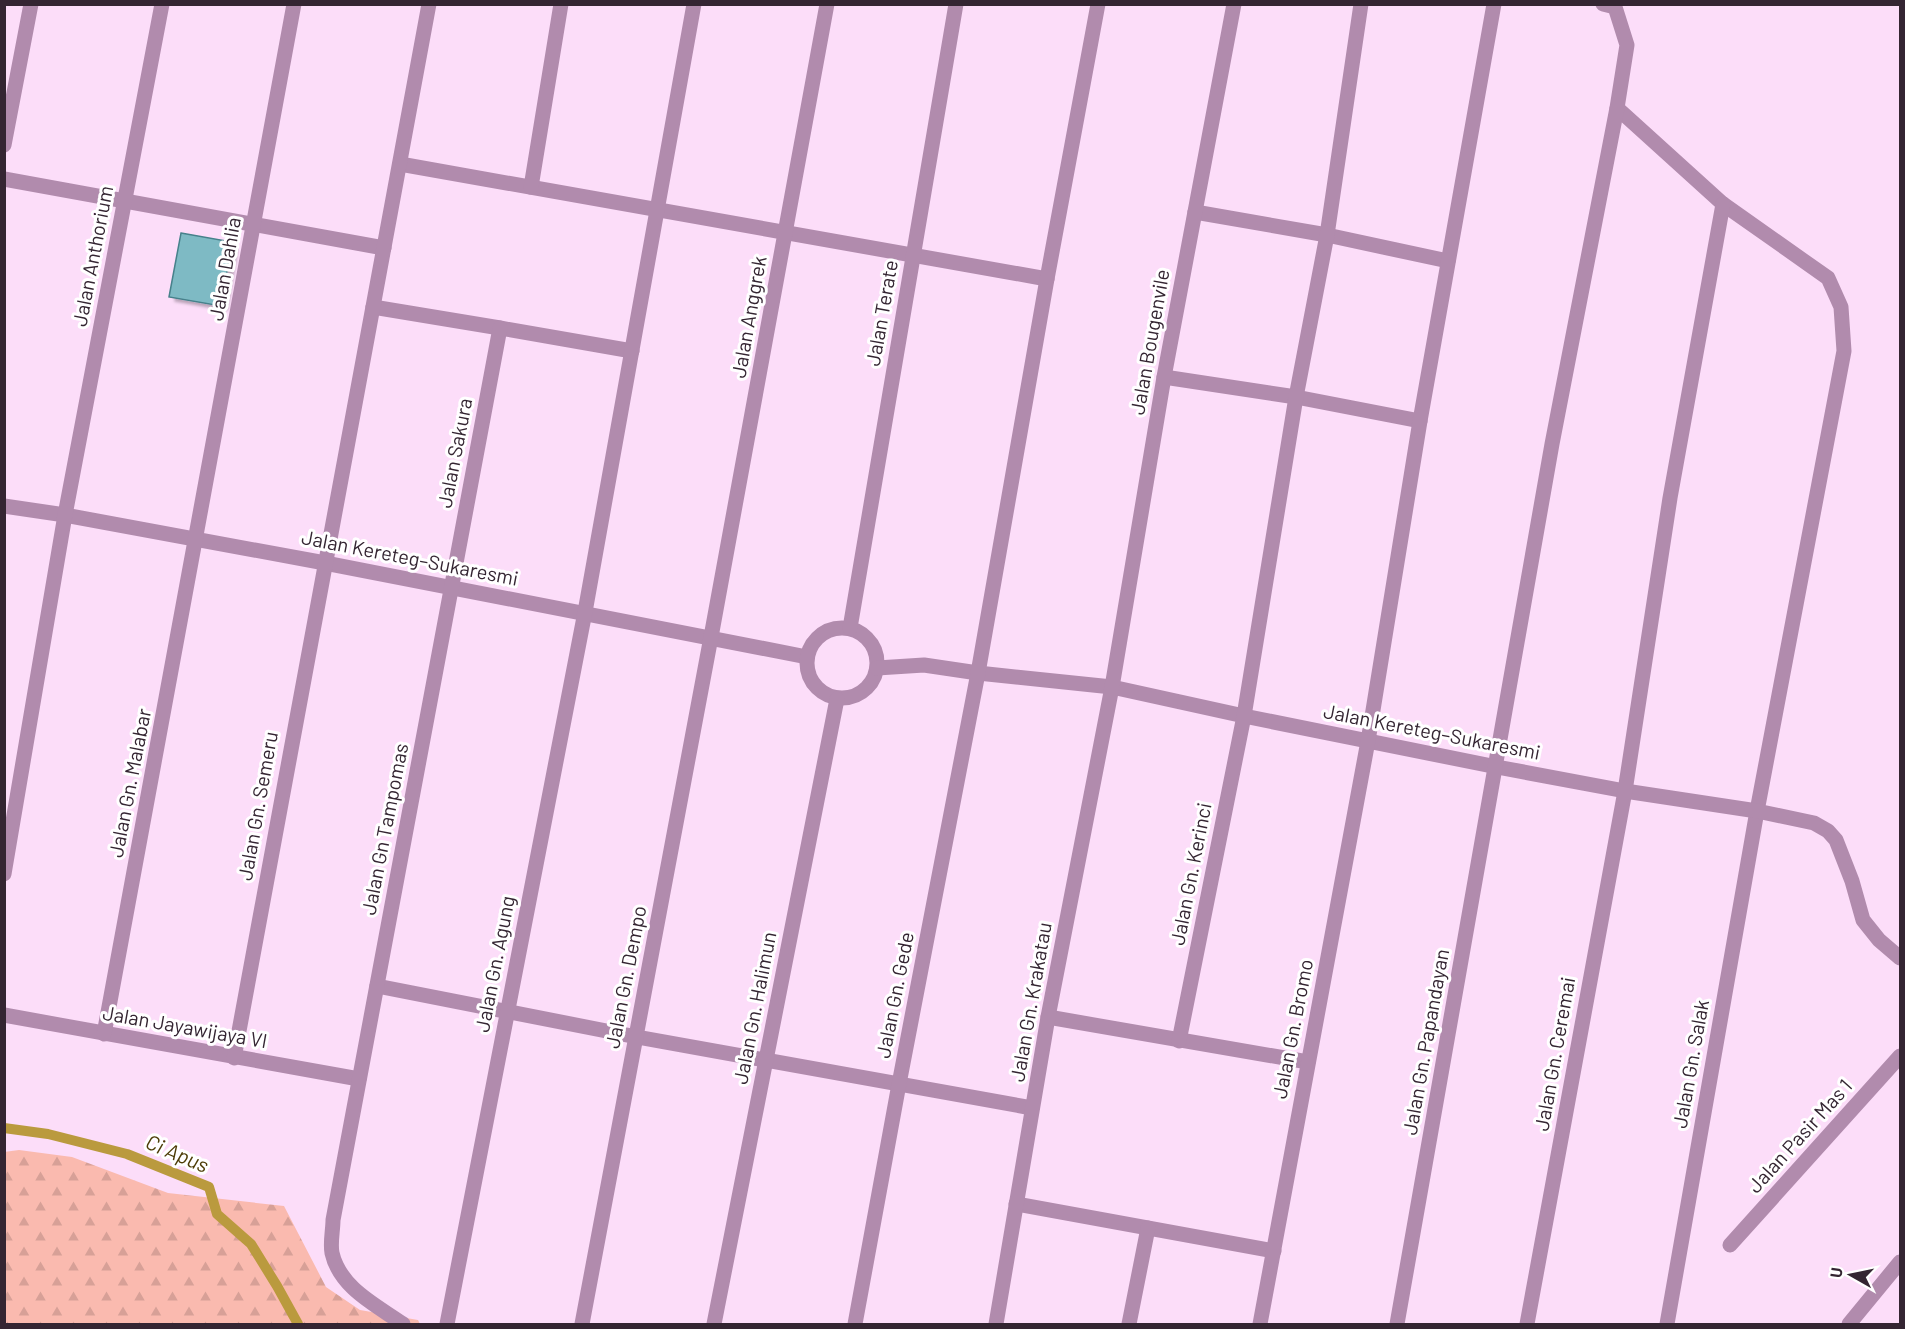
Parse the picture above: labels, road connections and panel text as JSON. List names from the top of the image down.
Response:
{
  "streets": {
    "street": [
      "Jalan Anthorium",
      "Jalan Dahlia",
      "Jalan Terate",
      "Jalan Anggrek",
      "Jalan Bougenvile",
      "Jalan Sakura",
      "Jalan Kereteg–Sukaresmi",
      "Jalan Gn. Malabar",
      "Jalan Gn. Semeru",
      "Jalan Gn Tampomas",
      "Jalan Gn. Kerinci",
      "Jalan Gn. Agung",
      "Jalan Gn. Dempo",
      "Jalan Gn. Gede",
      "Jalan Gn. Krakatau",
      "Jalan Gn. Halimun",
      "Jalan Jayawijaya VI",
      "Jalan Gn. Bromo",
      "Jalan Gn. Papandayan",
      "Jalan Gn. Ceremai",
      "Jalan Gn. Salak",
      "Jalan Pasir Mas 1"
    ]
  },
  "crossings": [
    ["Jalan Anthorium", "Jalan Kereteg–Sukaresmi"],
    ["Jalan Dahlia", "Jalan Kereteg–Sukaresmi"],
    ["Jalan Dahlia", "Jalan Gn. Malabar"],
    ["Jalan Terate", "Jalan Kereteg–Sukaresmi"],
    ["Jalan Terate", "Jalan Gn. Halimun"],
    ["Jalan Anggrek", "Jalan Kereteg–Sukaresmi"],
    ["Jalan Anggrek", "Jalan Gn. Dempo"],
    ["Jalan Bougenvile", "Jalan Kereteg–Sukaresmi"],
    ["Jalan Bougenvile", "Jalan Gn. Krakatau"],
    ["Jalan Sakura", "Jalan Kereteg–Sukaresmi"],
    ["Jalan Sakura", "Jalan Gn Tampomas"],
    ["Jalan Kereteg–Sukaresmi", "Jalan Gn. Malabar"],
    ["Jalan Kereteg–Sukaresmi", "Jalan Gn. Semeru"],
    ["Jalan Kereteg–Sukaresmi", "Jalan Gn Tampomas"],
    ["Jalan Kereteg–Sukaresmi", "Jalan Gn. Kerinci"],
    ["Jalan Kereteg–Sukaresmi", "Jalan Gn. Agung"],
    ["Jalan Kereteg–Sukaresmi", "Jalan Gn. Dempo"],
    ["Jalan Kereteg–Sukaresmi", "Jalan Gn. Gede"],
    ["Jalan Kereteg–Sukaresmi", "Jalan Gn. Krakatau"],
    ["Jalan Kereteg–Sukaresmi", "Jalan Gn. Halimun"],
    ["Jalan Kereteg–Sukaresmi", "Jalan Gn. Bromo"],
    ["Jalan Kereteg–Sukaresmi", "Jalan Gn. Papandayan"],
    ["Jalan Kereteg–Sukaresmi", "Jalan Gn. Ceremai"],
    ["Jalan Kereteg–Sukaresmi", "Jalan Gn. Salak"],
    ["Jalan Gn. Malabar", "Jalan Jayawijaya VI"],
    ["Jalan Gn. Semeru", "Jalan Jayawijaya VI"],
    ["Jalan Gn Tampomas", "Jalan Jayawijaya VI"],
    ["Jalan Gn. Papandayan", "Jalan Gn. Salak"],
    ["Jalan Gn. Ceremai", "Jalan Gn. Salak"]
  ],
  "water": ["Ci Apus"],
  "north": "left"
}
